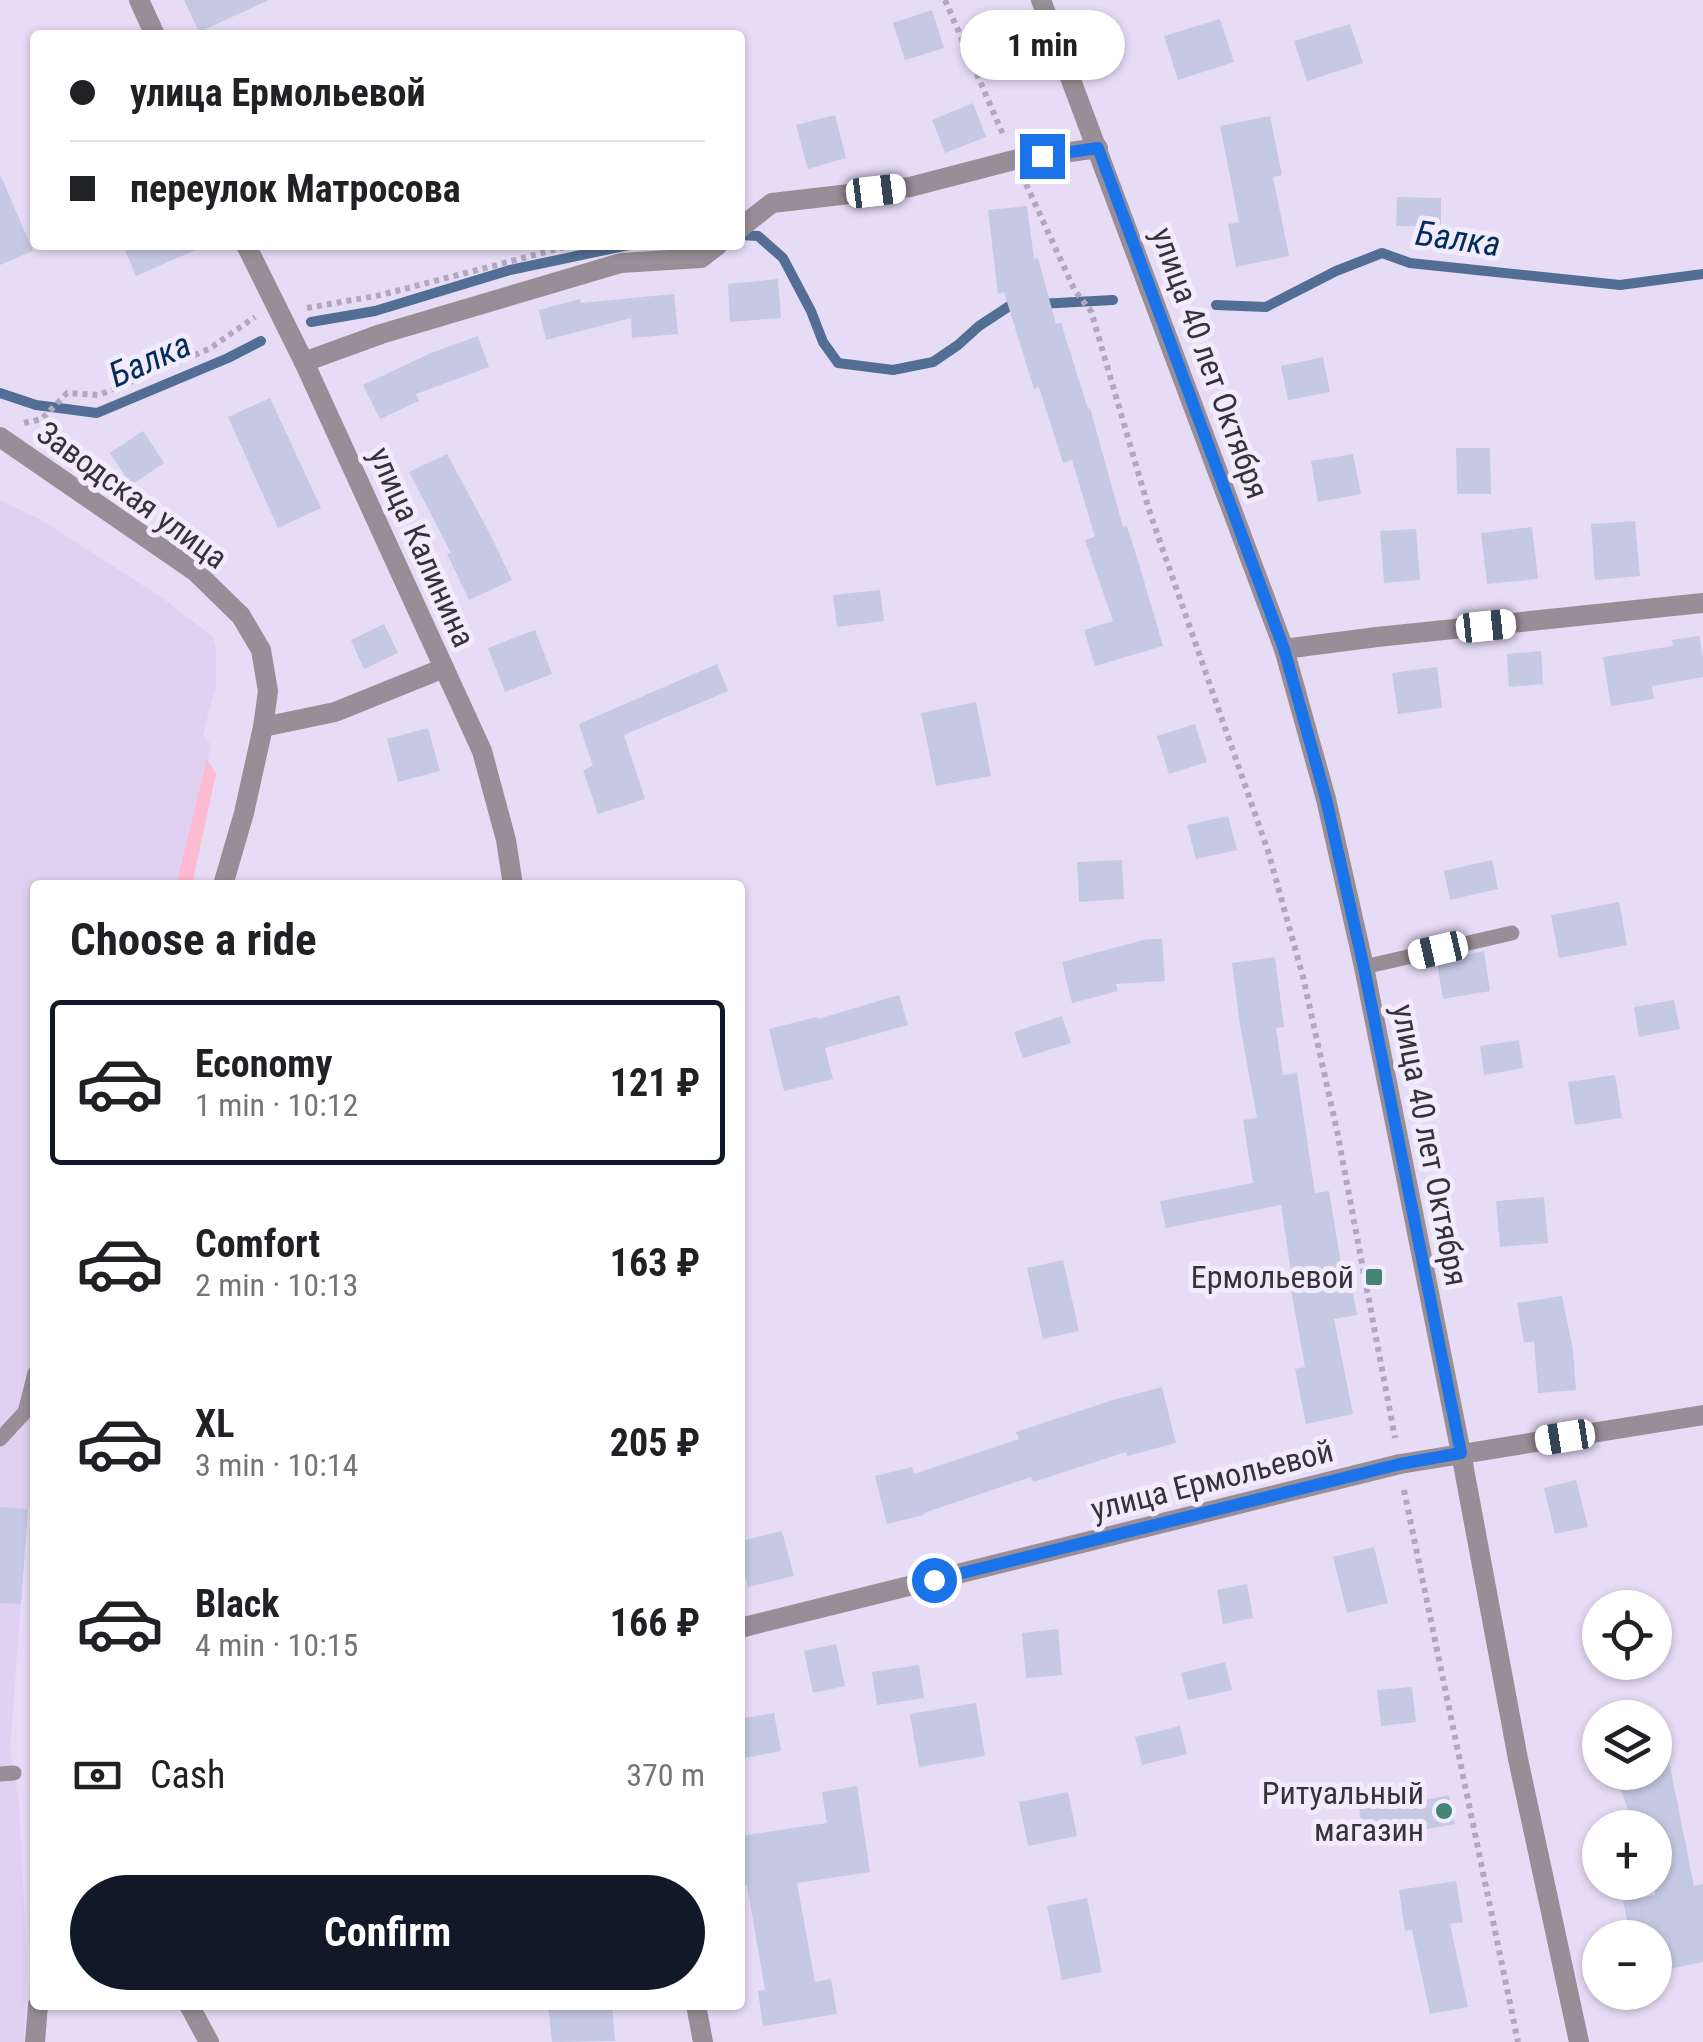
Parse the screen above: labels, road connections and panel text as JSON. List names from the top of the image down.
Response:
{
  "streets": {
    "street": [
      "улица 40 лет Октября",
      "Заводская улица",
      "улица Калинина",
      "улица Ермольевой"
    ]
  },
  "crossings": [
    ["улица 40 лет Октября", "улица Ермольевой"]
  ],
  "water": ["Балка"],
  "places": {
    "transit": ["Ермольевой"],
    "other": ["Ритуальный магазин"]
  },
  "page": {
    "bubble": "1 min",
    "banner": ["улица Ермольевой", "переулок Матросова"],
    "heading": "Choose a ride",
    "list": [
      {
        "name": "Economy",
        "note": "1 min · 10:12",
        "value": "121 ₽"
      },
      {
        "name": "Comfort",
        "note": "2 min · 10:13",
        "value": "163 ₽"
      },
      {
        "name": "XL",
        "note": "3 min · 10:14",
        "value": "205 ₽"
      },
      {
        "name": "Black",
        "note": "4 min · 10:15",
        "value": "166 ₽"
      }
    ],
    "map_buttons": ["+", "−"],
    "pay": ["Cash", "370 m"],
    "buttons": "Confirm"
  }
}
